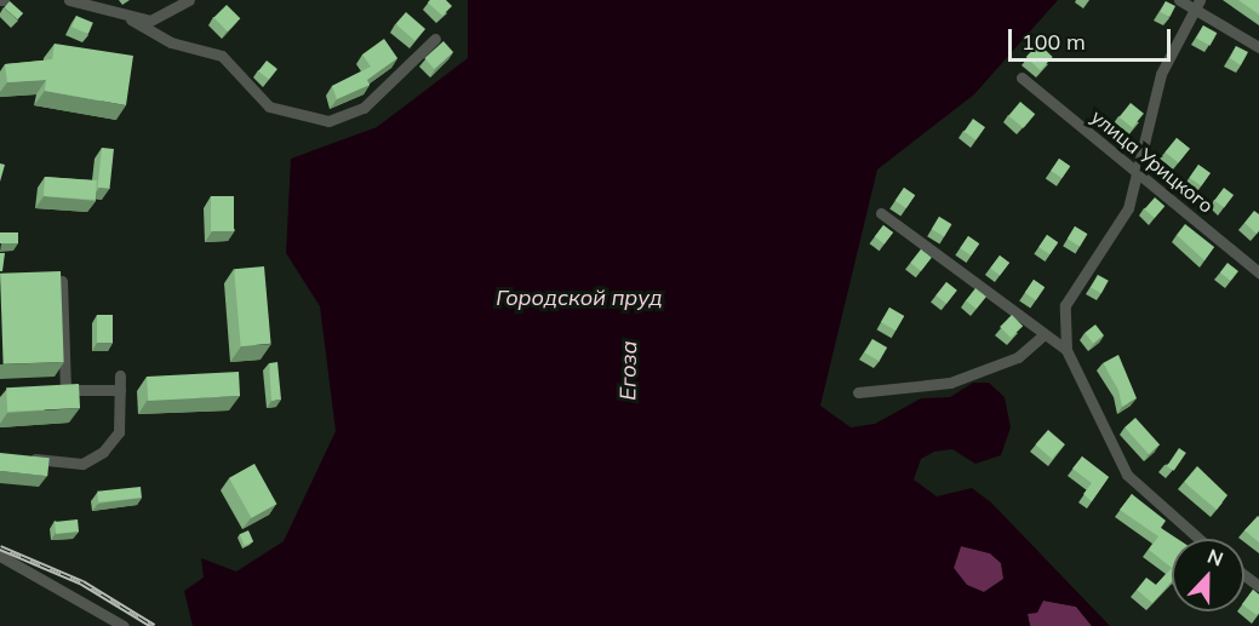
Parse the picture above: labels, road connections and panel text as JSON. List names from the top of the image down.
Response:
{
  "streets": {
    "street": ["улица Урицкого"]
  },
  "water": ["Городской пруд", "Егоза"],
  "scale_bar": "100 m",
  "north": "top"
}
